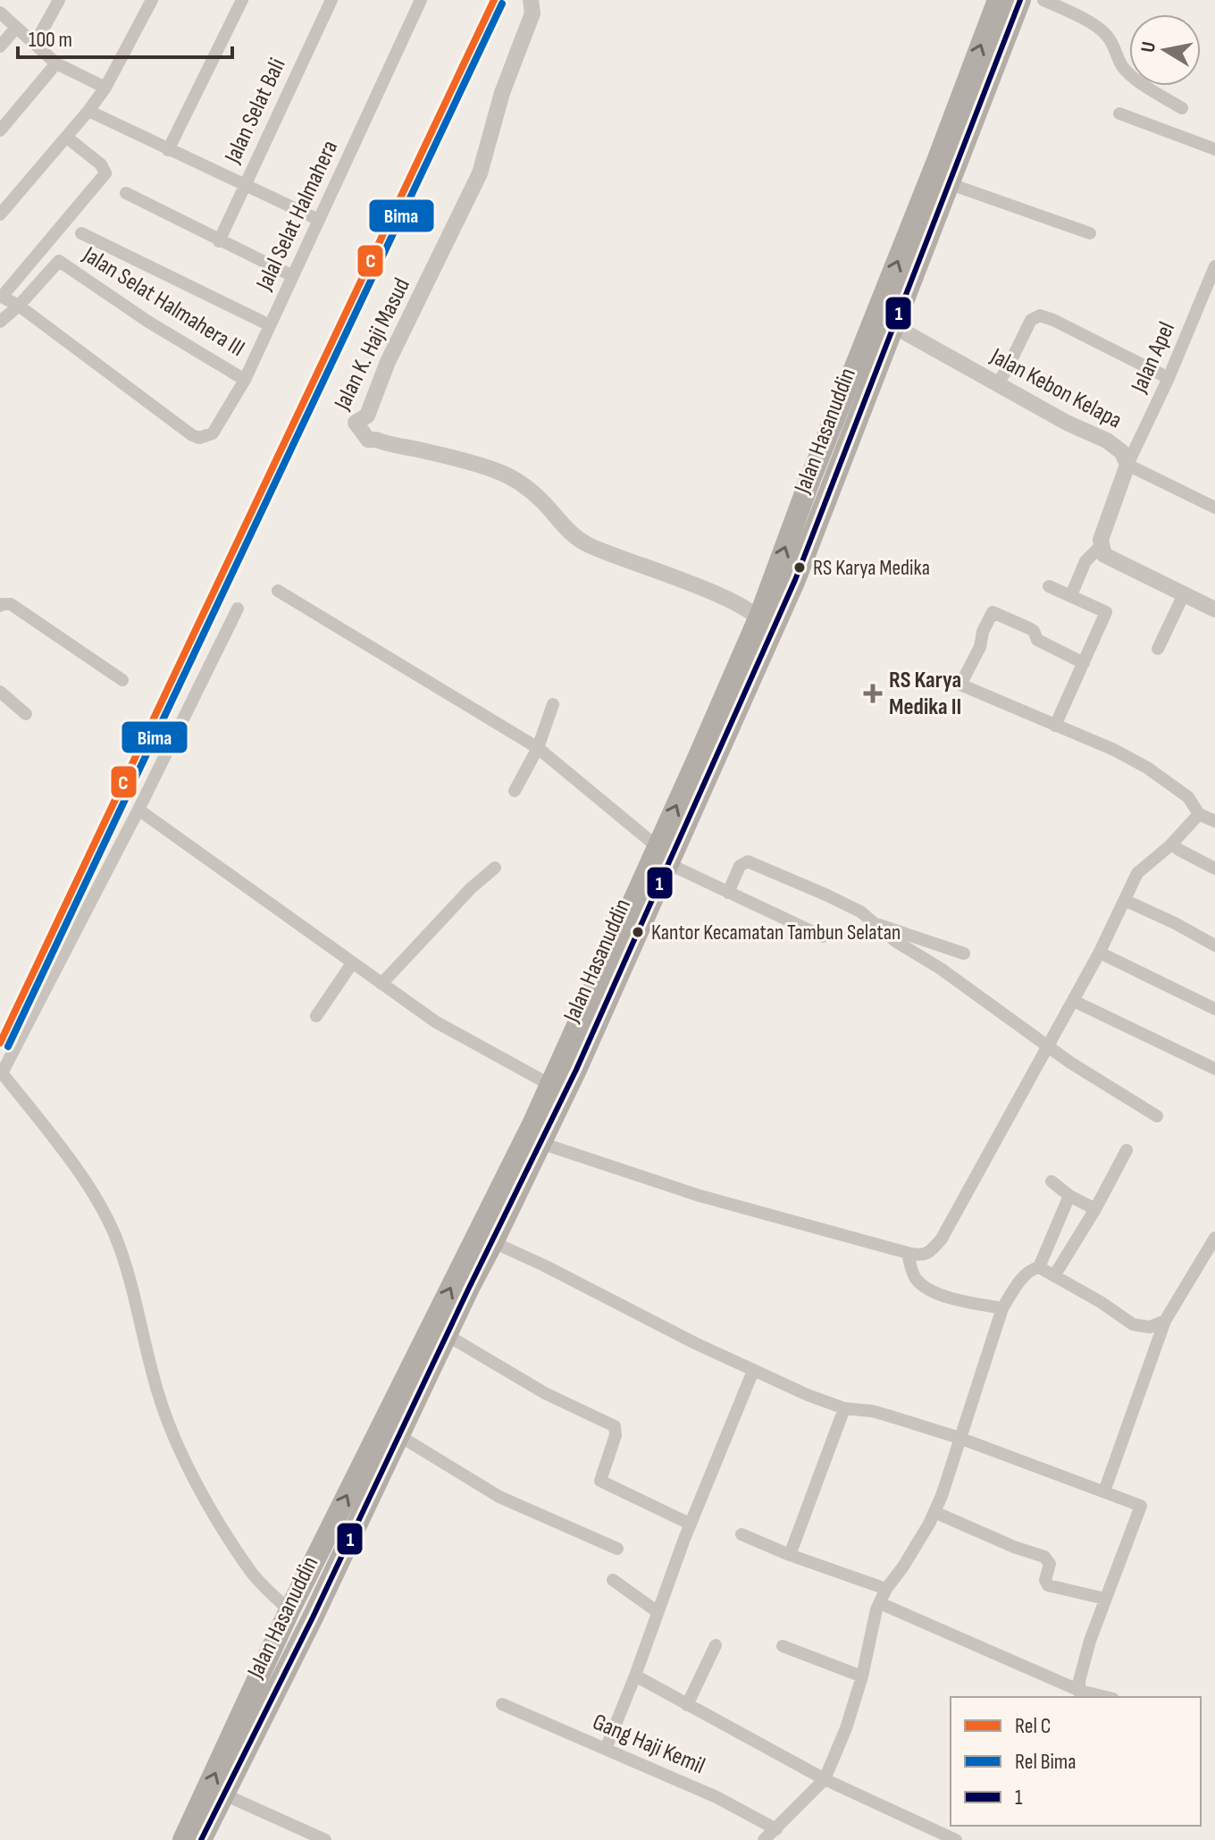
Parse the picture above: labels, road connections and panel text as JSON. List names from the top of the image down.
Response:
{
  "streets": {
    "highway": ["Jalan Hasanuddin"],
    "street": [
      "Jalan Selat Bali",
      "Jalal Selat Halmahera",
      "Jalan Selat Halmahera III",
      "Jalan K. Haji Masud",
      "Jalan Apel",
      "Jalan Kebon Kelapa",
      "Gang Haji Kemil"
    ]
  },
  "crossings": [
    ["Jalal Selat Halmahera", "Jalan Selat Halmahera III"],
    ["Jalan K. Haji Masud", "Jalan Hasanuddin"],
    ["Jalan Apel", "Jalan Kebon Kelapa"],
    ["Jalan Kebon Kelapa", "Jalan Hasanuddin"]
  ],
  "places": {
    "other": ["RS Karya Medika", "Kantor Kecamatan Tambun Selatan"],
    "health": ["RS Karya Medika II"]
  },
  "lines": ["rail line C", "transit line 1", "rail line Bima"],
  "legend": ["Rel C", "Rel Bima", "1"],
  "scale_bar": "100 m",
  "north": "left"
}
